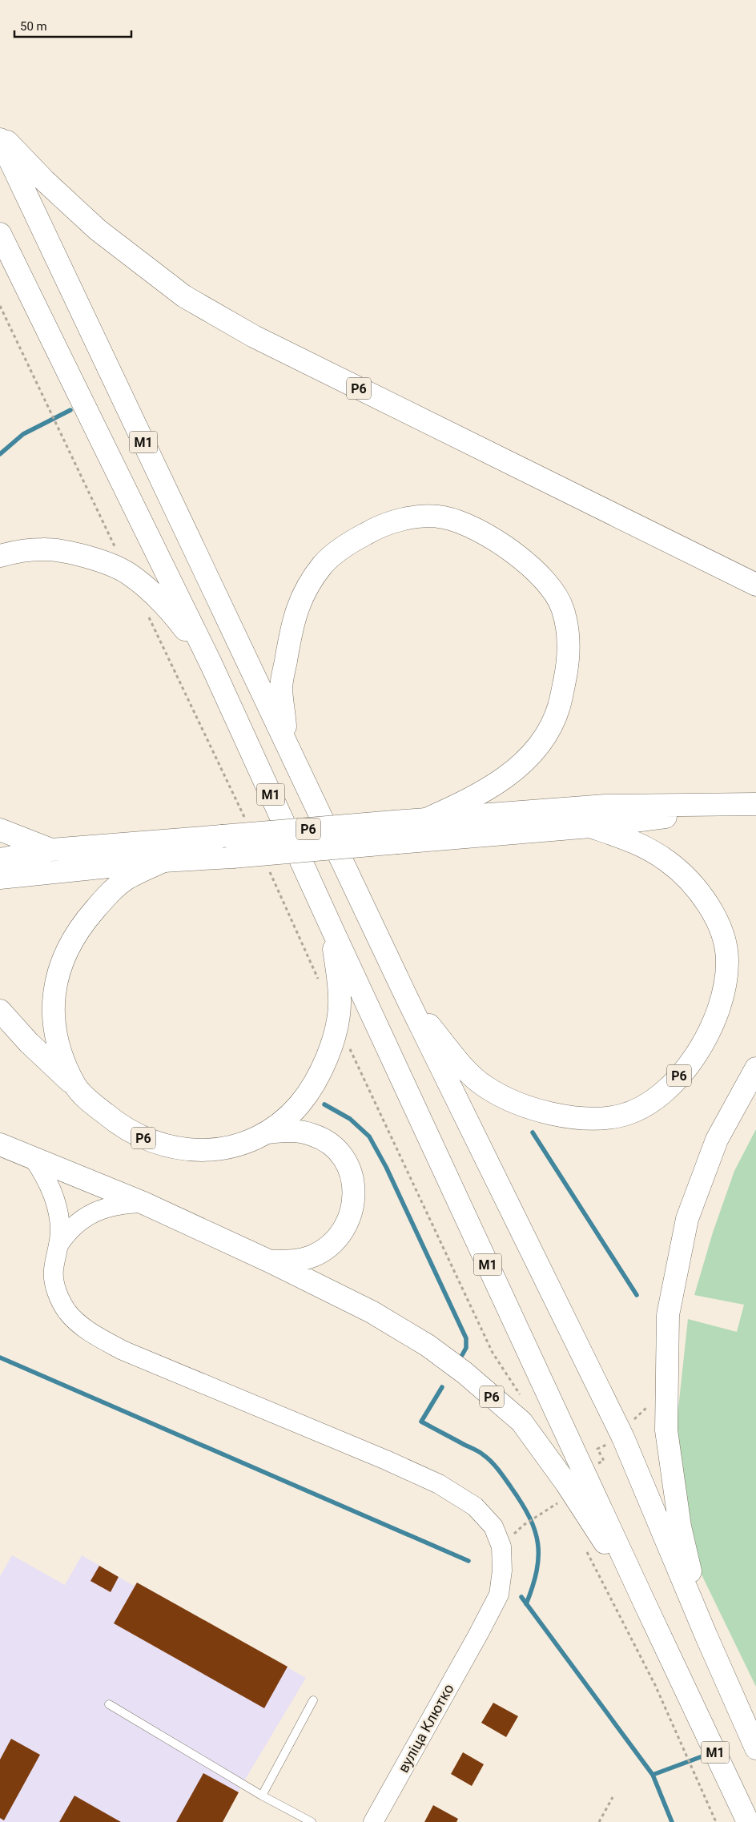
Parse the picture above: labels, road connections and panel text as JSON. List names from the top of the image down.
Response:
{
  "streets": {
    "main road": ["Р6", "М1"],
    "street": ["вуліца Клютко"]
  },
  "crossings": [
    ["Р6", "М1"],
    ["Р6", "вуліца Клютко"]
  ],
  "scale_bar": "50 m"
}
